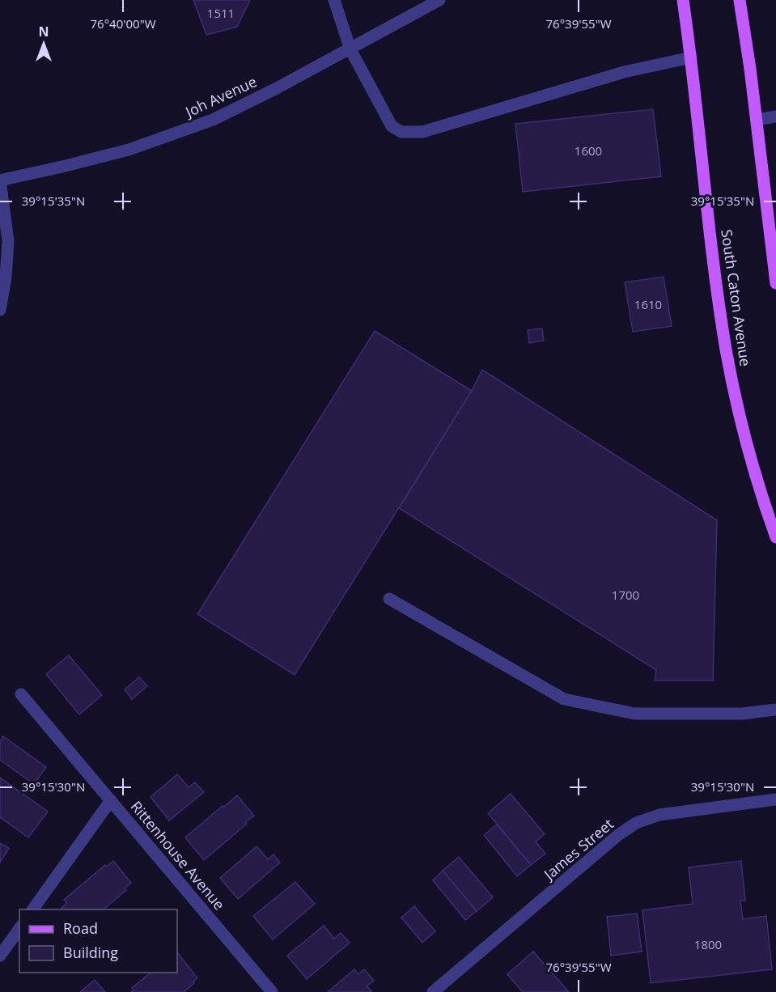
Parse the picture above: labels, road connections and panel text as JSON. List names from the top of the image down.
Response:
{
  "streets": {
    "main road": ["South Caton Avenue"],
    "street": ["Joh Avenue", "James Street", "Rittenhouse Avenue"]
  },
  "house_numbers": [
    "1511",
    "1600",
    "1610",
    "1700",
    "1800"
  ],
  "legend": ["Road", "Building"],
  "north": "top",
  "coordinates": [
    "76°40'00\"W",
    "76°39'55\"W",
    "39°15'35\"N",
    "39°15'30\"N"
  ]
}
